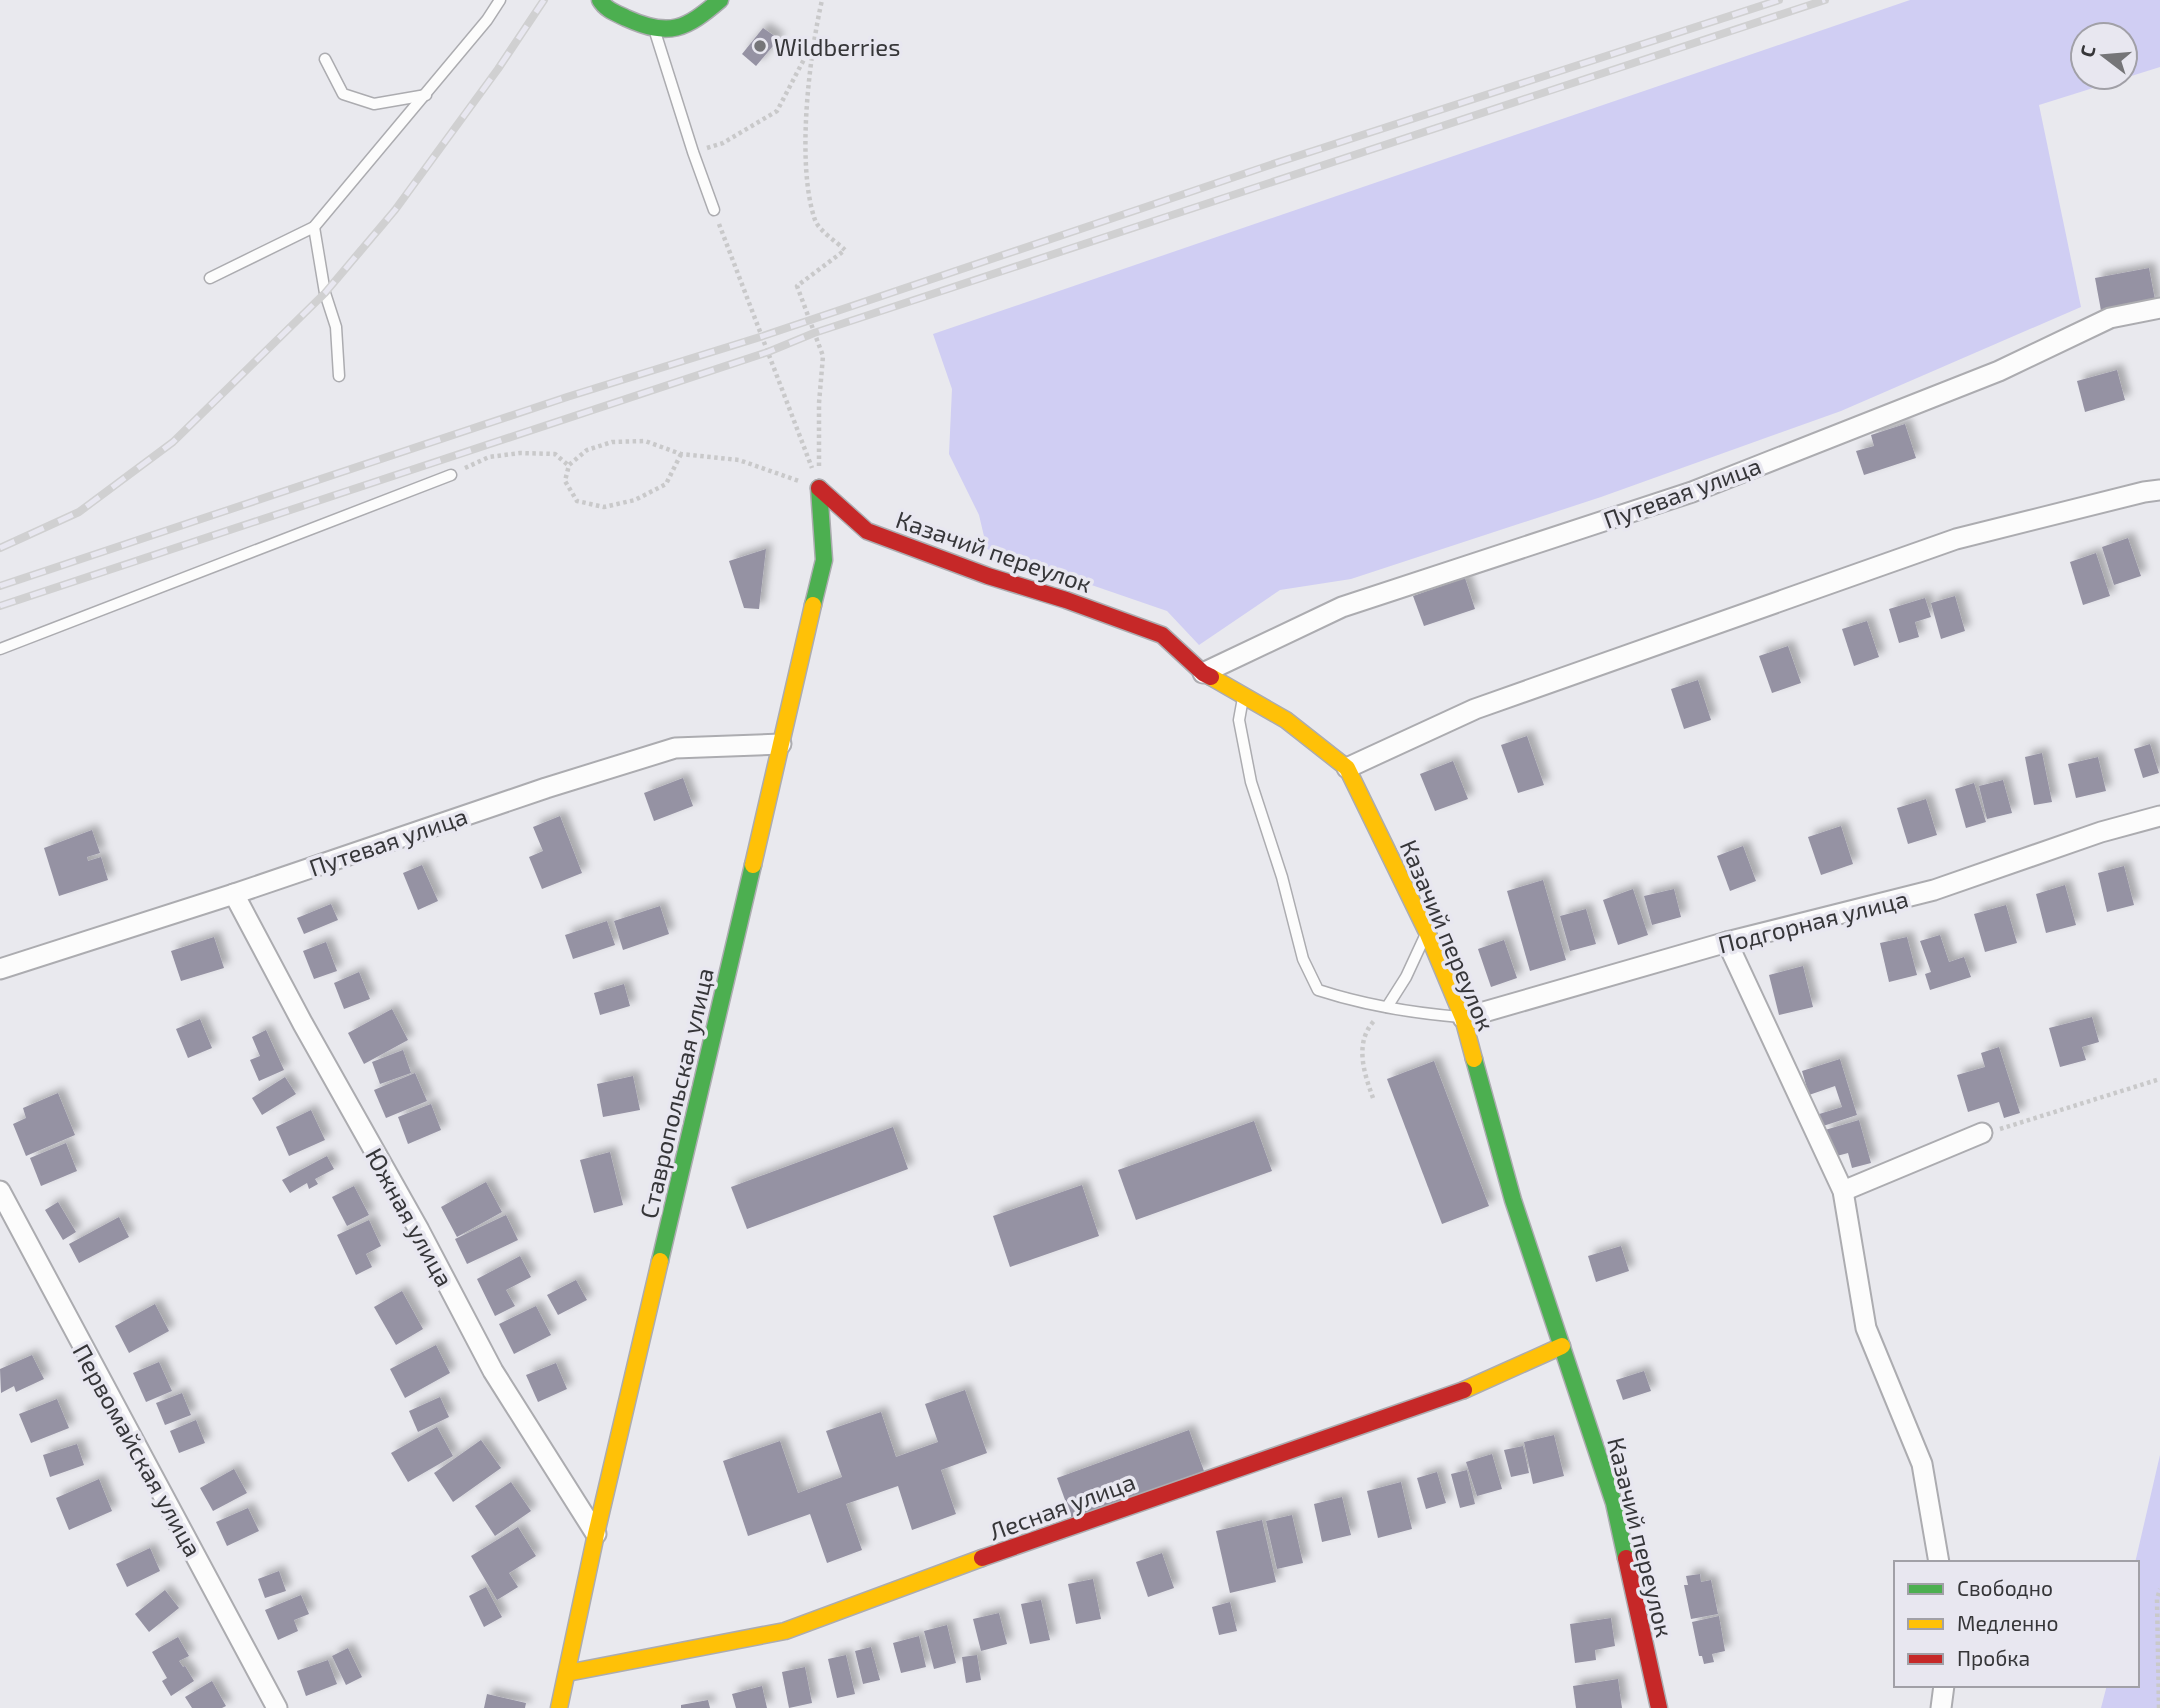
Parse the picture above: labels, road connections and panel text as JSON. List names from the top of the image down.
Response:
{
  "streets": {
    "street": [
      "Путевая улица",
      "Казачий переулок",
      "Подгорная улица",
      "Ставропольская улица",
      "Южная улица",
      "Первомайская улица",
      "Лесная улица"
    ]
  },
  "crossings": [
    ["Путевая улица", "Казачий переулок"],
    ["Путевая улица", "Ставропольская улица"],
    ["Путевая улица", "Южная улица"],
    ["Казачий переулок", "Подгорная улица"],
    ["Казачий переулок", "Ставропольская улица"],
    ["Казачий переулок", "Лесная улица"],
    ["Ставропольская улица", "Южная улица"],
    ["Ставропольская улица", "Лесная улица"]
  ],
  "places": ["Wildberries"],
  "legend": ["Свободно", "Медленно", "Пробка"],
  "north": "left"
}
